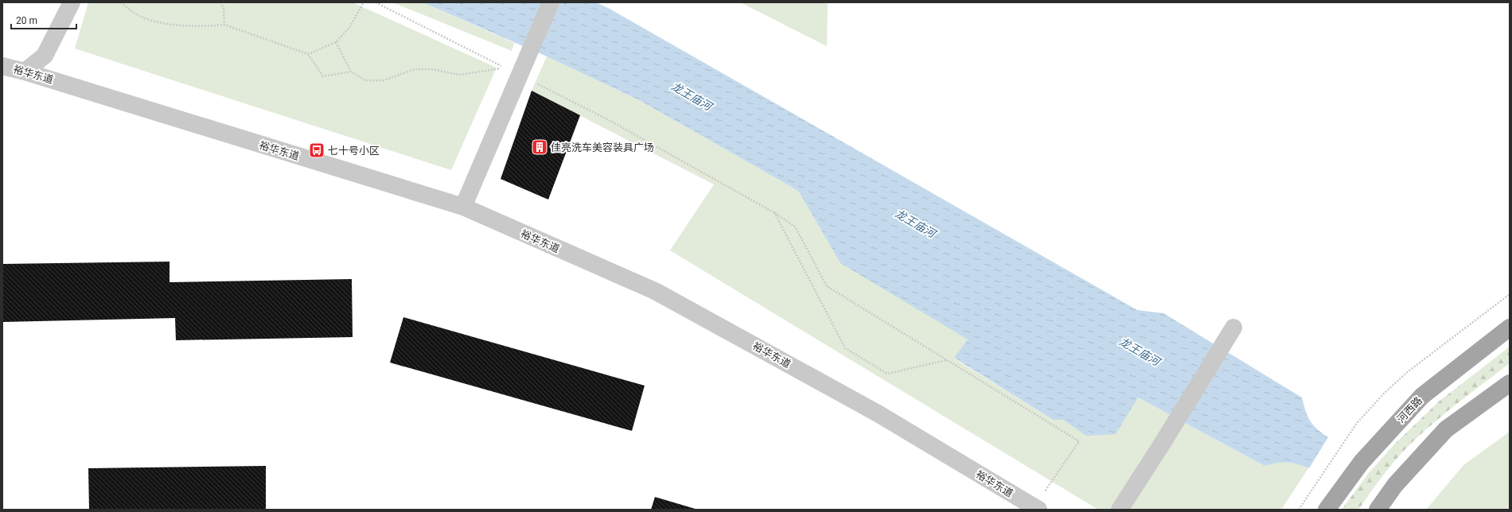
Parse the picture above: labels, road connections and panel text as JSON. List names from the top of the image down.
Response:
{
  "streets": {
    "main road": ["河西路"],
    "street": ["裕华东道"]
  },
  "water": ["龙王庙河"],
  "places": {
    "building": ["佳亮洗车美容装具广场"],
    "bus stop": ["七十号小区"]
  },
  "scale_bar": "20 m"
}
